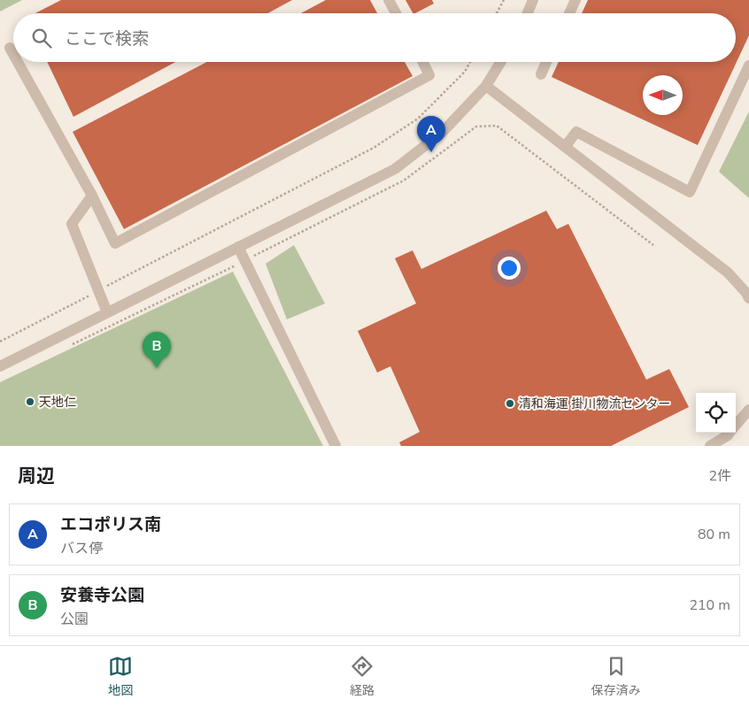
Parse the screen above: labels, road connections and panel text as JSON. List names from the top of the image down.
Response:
{
  "places": ["天地仁", "清和海運 掛川物流センター"],
  "north": "left",
  "page": {
    "search": "ここで検索",
    "pins": ["A", "B"],
    "heading": ["周辺", "2件"],
    "list": [
      {
        "mark": "A",
        "name": "エコポリス南",
        "note": "バス停",
        "value": "80 m"
      },
      {
        "mark": "B",
        "name": "安養寺公園",
        "note": "公園",
        "value": "210 m"
      }
    ],
    "nav": ["地図", "経路", "保存済み"]
  }
}
